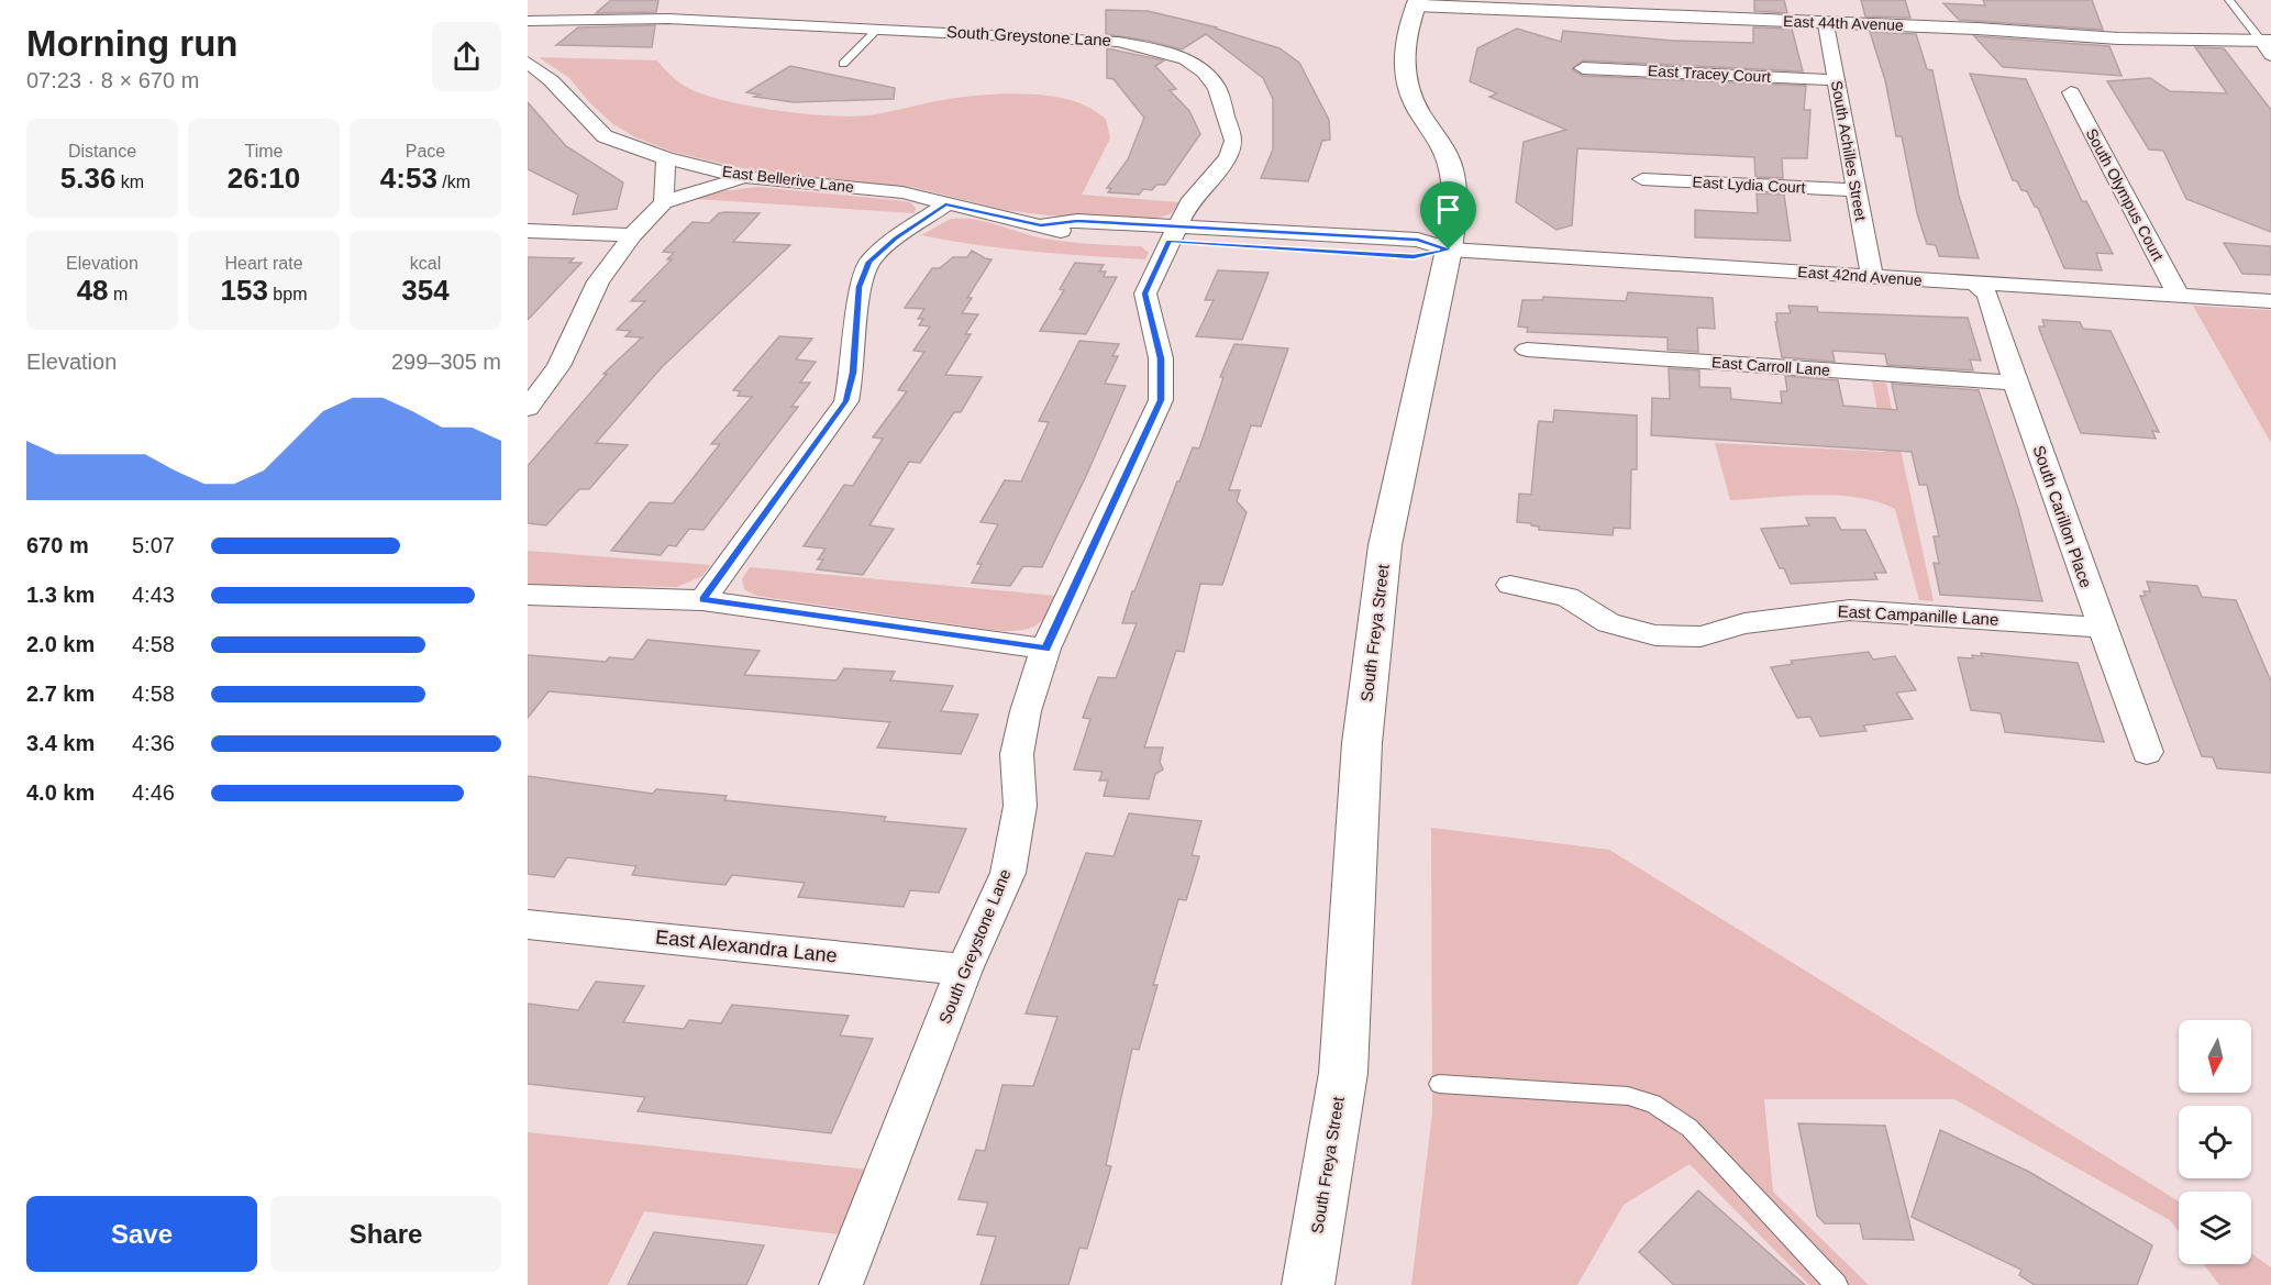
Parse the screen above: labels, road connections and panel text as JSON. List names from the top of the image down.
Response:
{
  "streets": {
    "main road": ["East 44th Avenue", "South Freya Street"],
    "street": [
      "South Greystone Lane",
      "East Tracey Court",
      "South Achilles Street",
      "East Bellerive Lane",
      "East Lydia Court",
      "South Olympus Court",
      "East 42nd Avenue",
      "East Carroll Lane",
      "South Carillon Place",
      "East Campanille Lane",
      "East Alexandra Lane"
    ]
  },
  "crossings": [
    ["East 44th Avenue", "South Achilles Street"],
    ["East 44th Avenue", "South Freya Street"],
    ["South Greystone Lane", "East Bellerive Lane"],
    ["South Greystone Lane", "East Alexandra Lane"],
    ["East Tracey Court", "South Achilles Street"],
    ["South Achilles Street", "East Lydia Court"],
    ["South Achilles Street", "East 42nd Avenue"],
    ["East Bellerive Lane", "East 42nd Avenue"],
    ["East Bellerive Lane", "South Freya Street"],
    ["South Olympus Court", "East 42nd Avenue"],
    ["East 42nd Avenue", "South Carillon Place"],
    ["East 42nd Avenue", "South Freya Street"],
    ["East Carroll Lane", "South Carillon Place"],
    ["South Carillon Place", "East Campanille Lane"]
  ],
  "north": "bottom",
  "page": {
    "heading": ["Morning run", "07:23 · 8 × 670 m"],
    "stats": [
      ["Distance", "5.36 km"],
      ["Time", "26:10"],
      ["Pace", "4:53 /km"],
      ["Elevation", "48 m"],
      ["Heart rate", "153 bpm"],
      ["kcal", "354"]
    ],
    "chart": ["Elevation", "299–305 m"],
    "list": [
      {
        "name": "670 m",
        "note": "5:07"
      },
      {
        "name": "1.3 km",
        "note": "4:43"
      },
      {
        "name": "2.0 km",
        "note": "4:58"
      },
      {
        "name": "2.7 km",
        "note": "4:58"
      },
      {
        "name": "3.4 km",
        "note": "4:36"
      },
      {
        "name": "4.0 km",
        "note": "4:46"
      }
    ],
    "buttons": ["Save", "Share"]
  }
}
